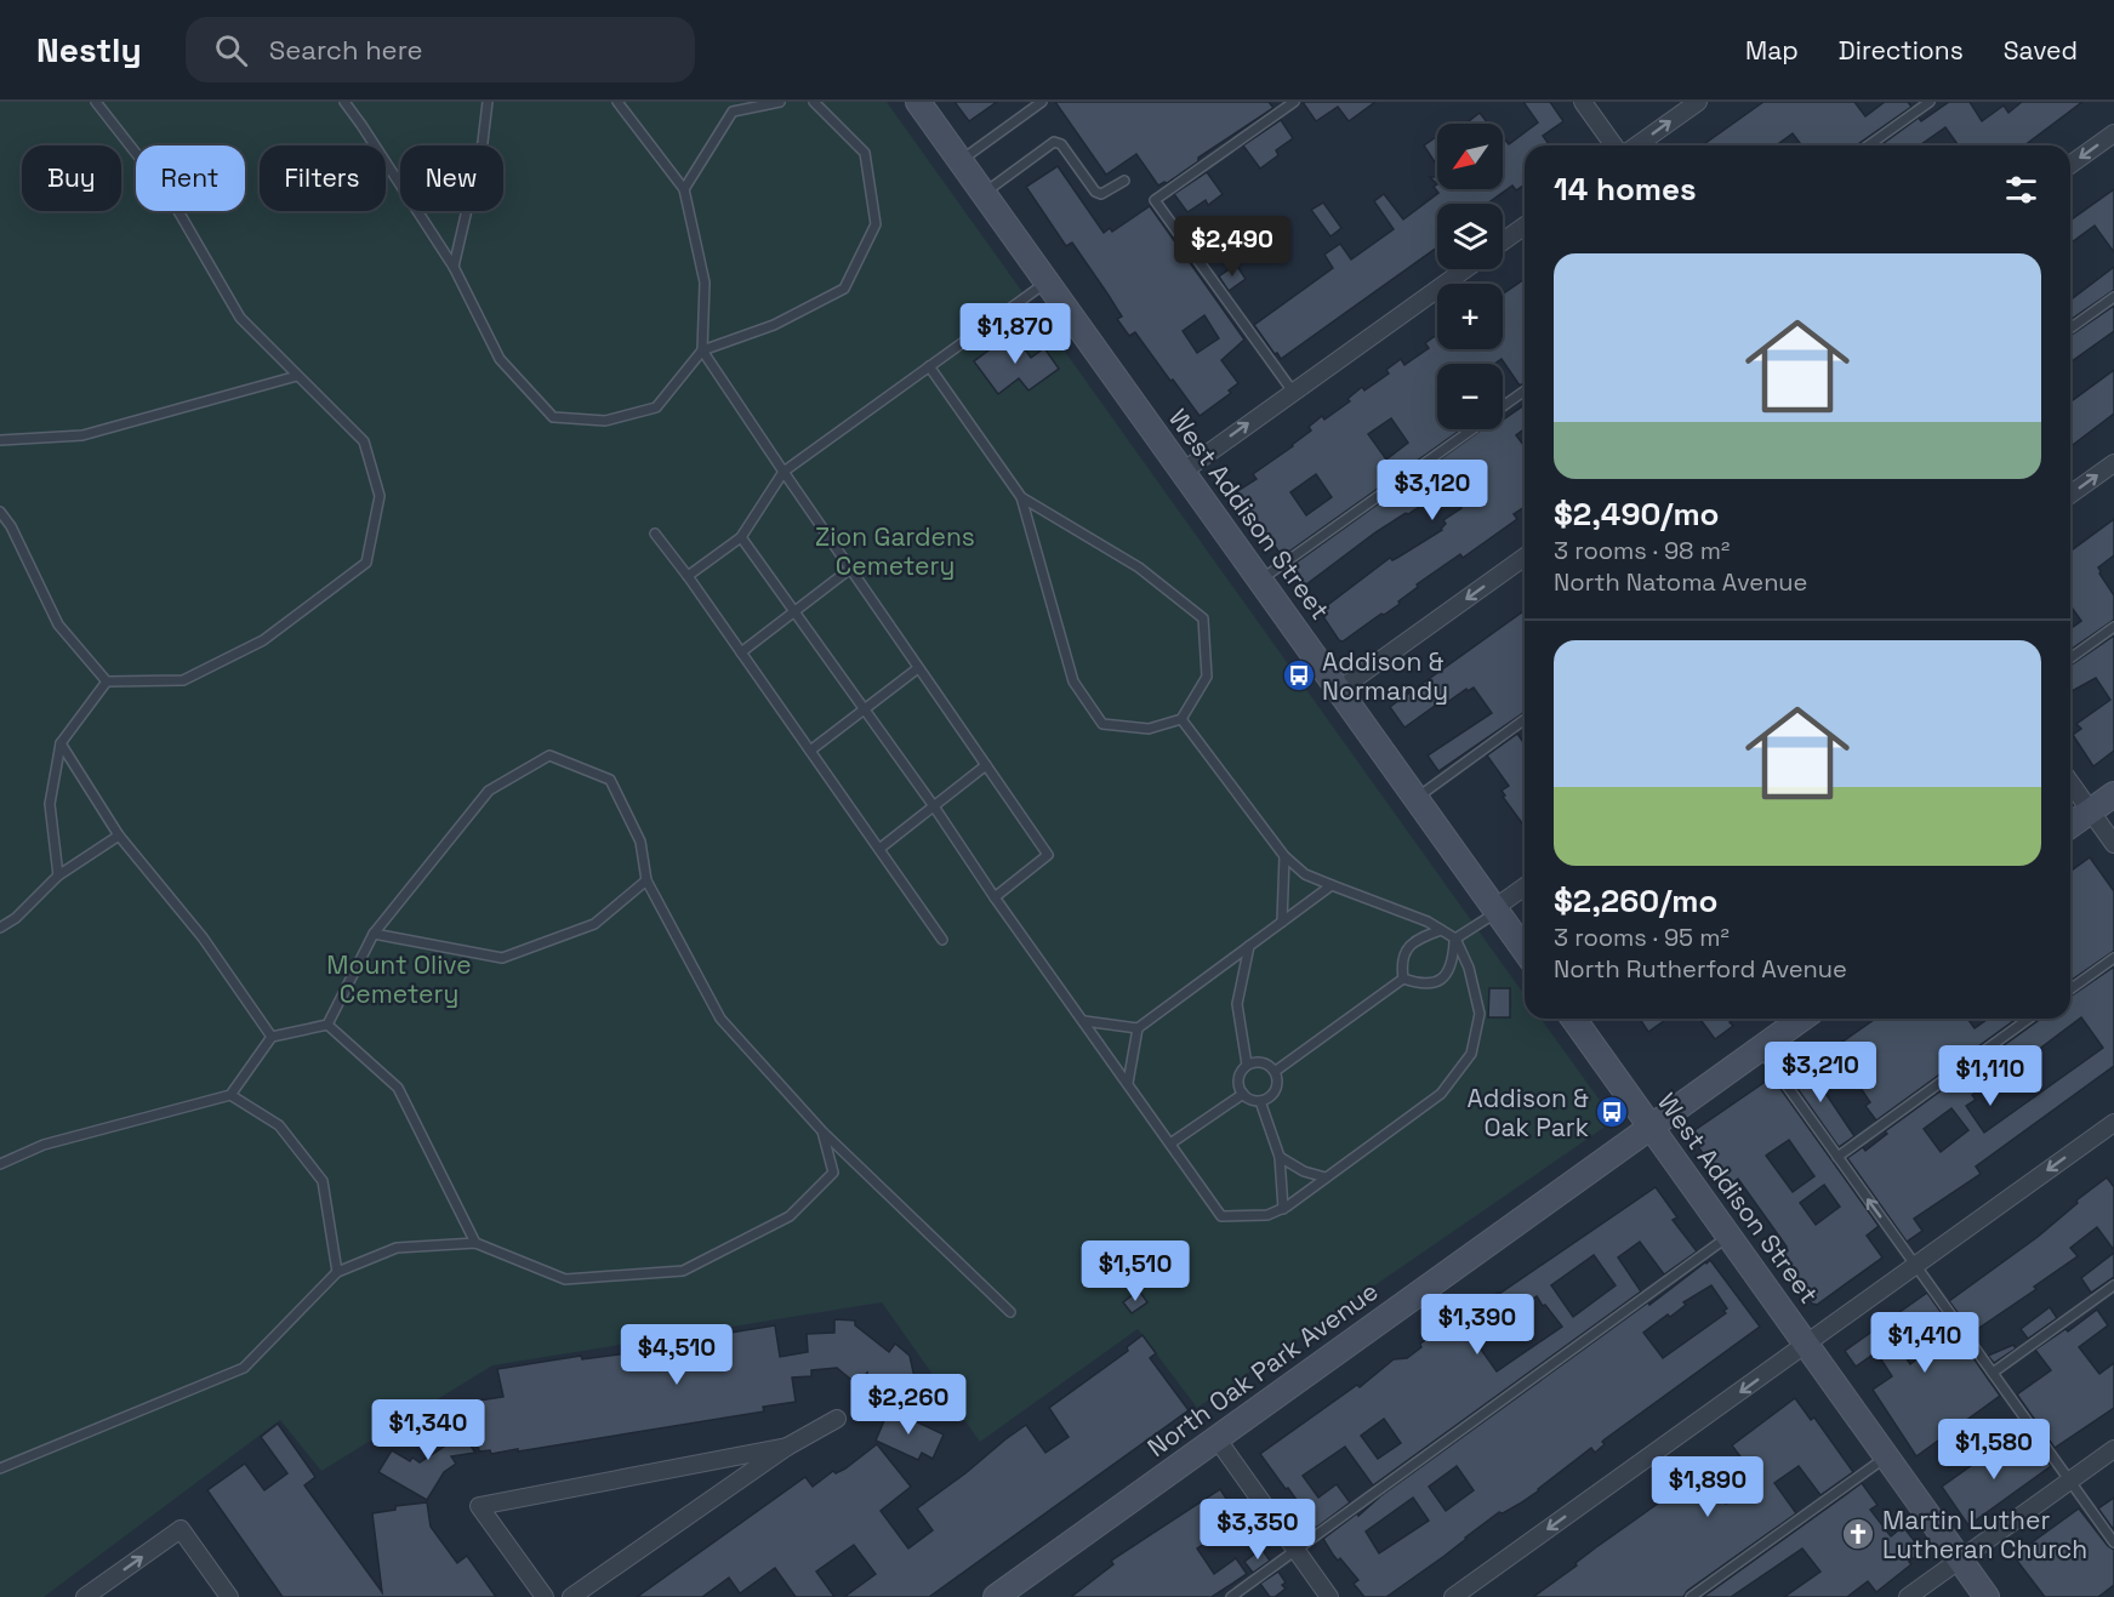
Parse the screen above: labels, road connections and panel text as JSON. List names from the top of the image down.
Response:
{
  "streets": {
    "street": ["West Addison Street", "North Oak Park Avenue"]
  },
  "crossings": [
    ["West Addison Street", "North Oak Park Avenue"]
  ],
  "parks": ["Zion Gardens Cemetery", "Mount Olive Cemetery"],
  "places": {
    "bus stop": ["Addison & Normandy", "Addison & Oak Park"],
    "church": ["Martin Luther Lutheran Church"]
  },
  "north": "bottom left",
  "page": {
    "header": "Nestly",
    "search": "Search here",
    "nav": ["Map", "Directions", "Saved"],
    "map_buttons": ["+", "−"],
    "chip": [
      "Buy",
      "Rent",
      "Filters",
      "New"
    ],
    "heading": "14 homes",
    "price": [
      "$2,490",
      "$1,870",
      "$3,120",
      "$3,210",
      "$1,110",
      "$1,510",
      "$1,390",
      "$1,410",
      "$4,510",
      "$2,260",
      "$1,340",
      "$1,580",
      "$1,890",
      "$3,350"
    ],
    "list": [
      {
        "name": "$2,490/mo",
        "note": "3 rooms · 98 m² · North Natoma Avenue"
      },
      {
        "name": "$2,260/mo",
        "note": "3 rooms · 95 m² · North Rutherford Avenue"
      }
    ]
  }
}
